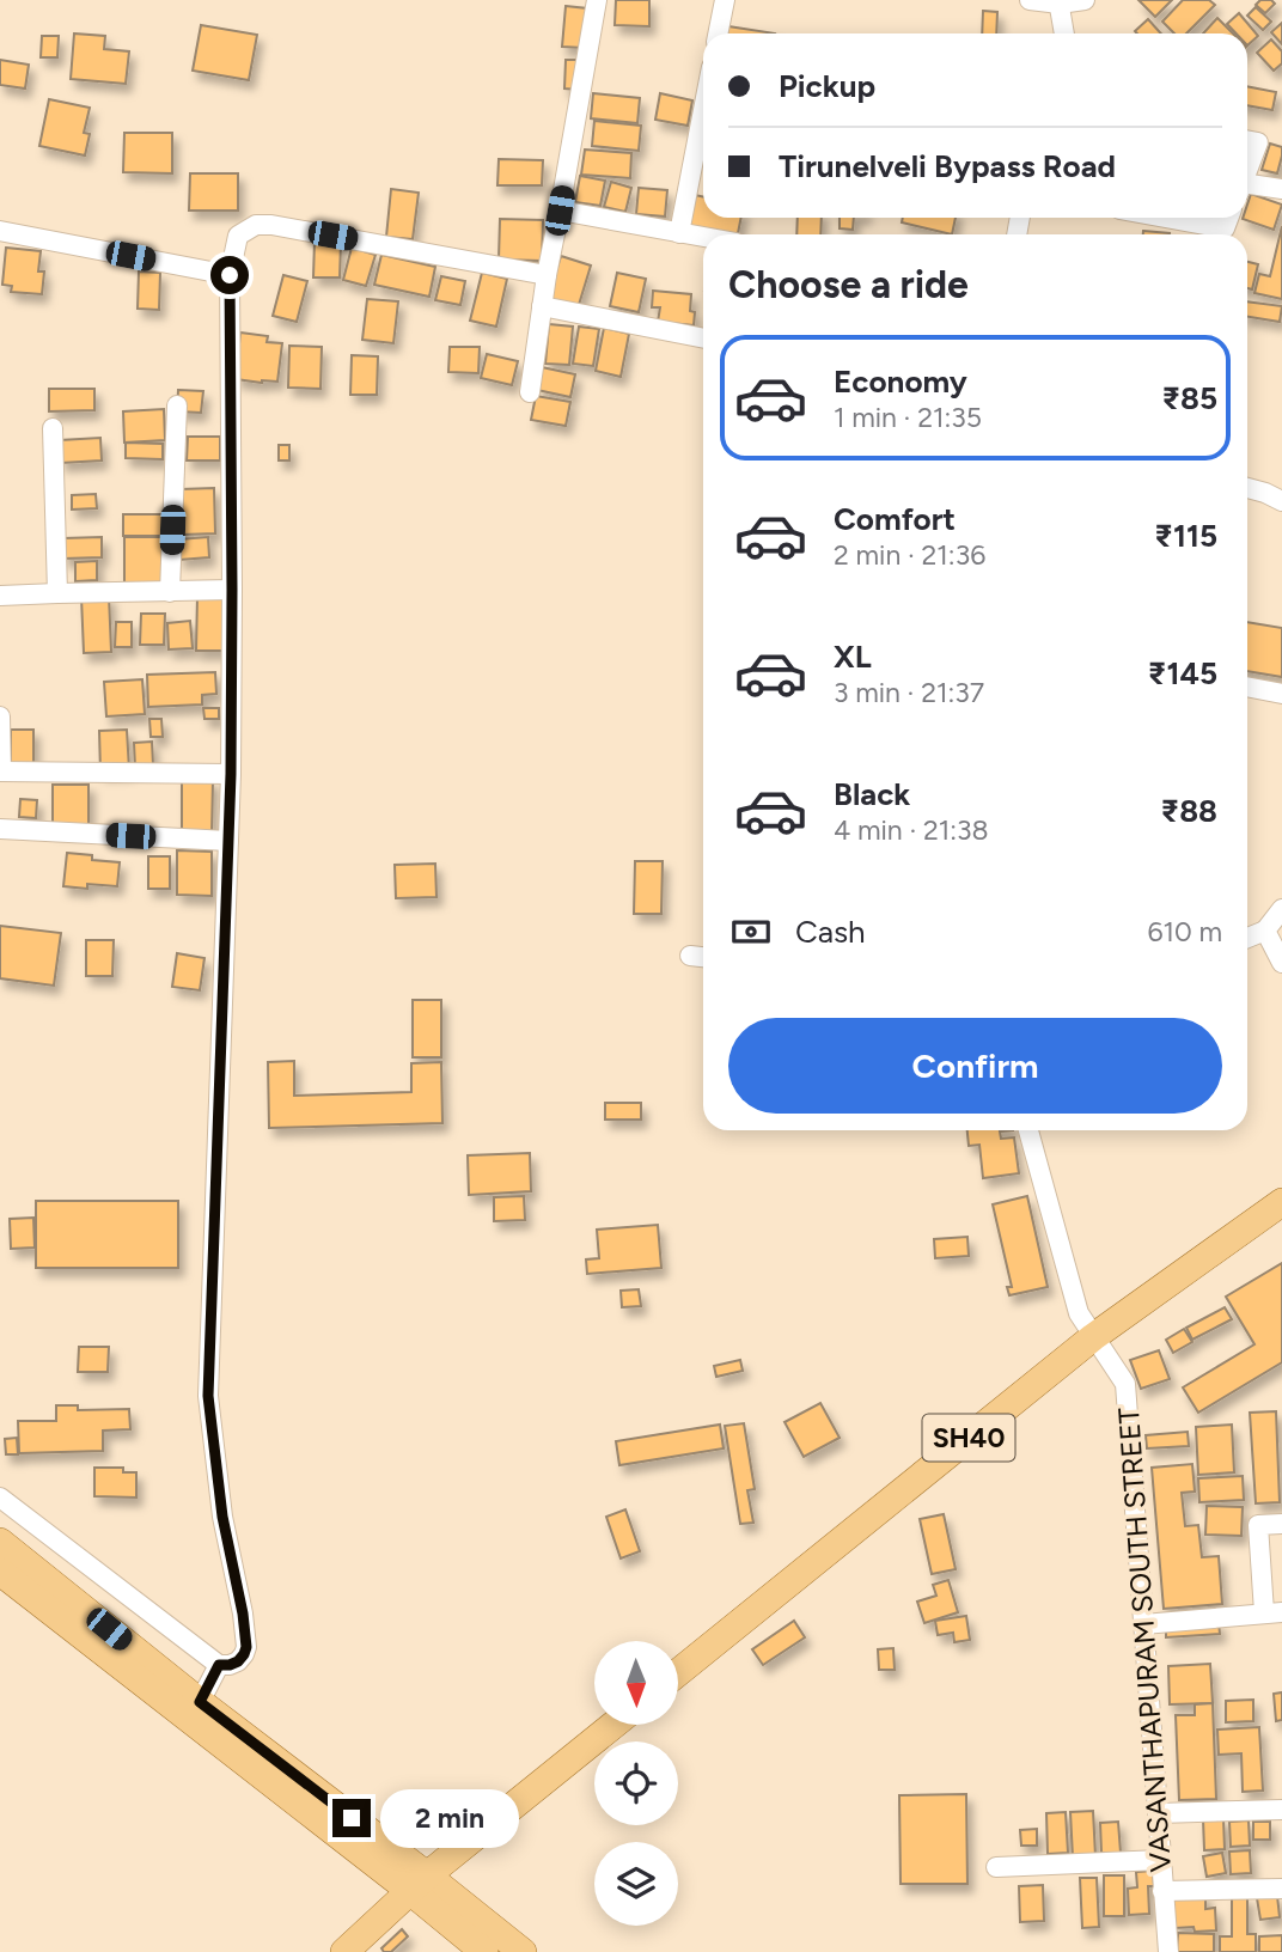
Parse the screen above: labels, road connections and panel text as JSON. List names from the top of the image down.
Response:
{
  "streets": {
    "main road": ["SH40"],
    "street": ["VASANTHAPURAM SOUTH STREET"]
  },
  "crossings": [
    ["SH40", "VASANTHAPURAM SOUTH STREET"]
  ],
  "north": "bottom",
  "page": {
    "banner": ["Pickup", "Tirunelveli Bypass Road"],
    "heading": "Choose a ride",
    "list": [
      {
        "name": "Economy",
        "note": "1 min · 21:35",
        "value": "₹85"
      },
      {
        "name": "Comfort",
        "note": "2 min · 21:36",
        "value": "₹115"
      },
      {
        "name": "XL",
        "note": "3 min · 21:37",
        "value": "₹145"
      },
      {
        "name": "Black",
        "note": "4 min · 21:38",
        "value": "₹88"
      }
    ],
    "pay": ["Cash", "610 m"],
    "buttons": "Confirm",
    "bubble": "2 min"
  }
}
